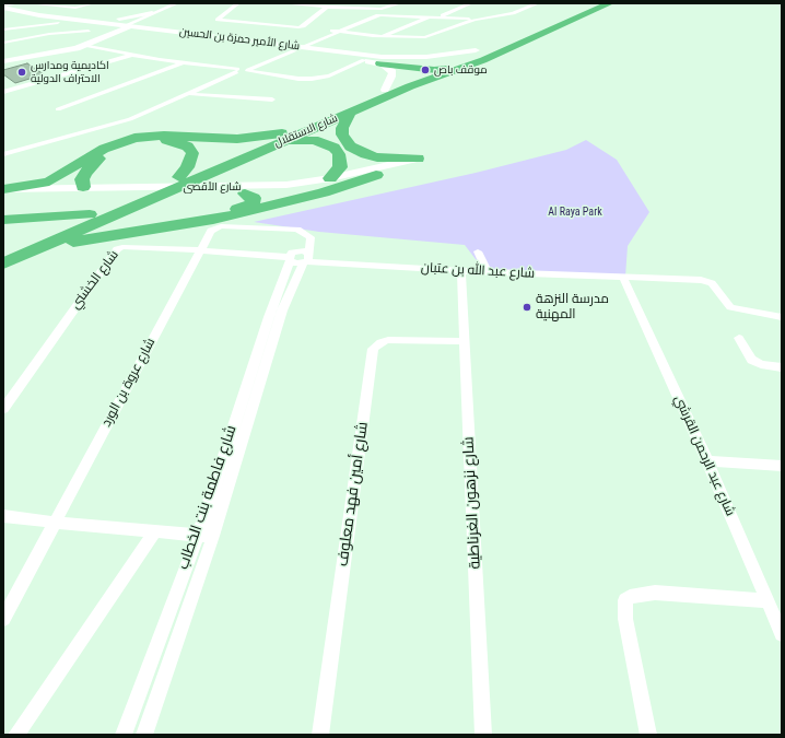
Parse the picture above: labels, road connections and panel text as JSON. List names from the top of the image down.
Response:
{
  "streets": {
    "highway": ["شارع الاستقلال"],
    "main road": ["شارع الأمير حمزة بن الحسين", "شارع الأقصى"],
    "street": [
      "شارع عبد الله بن عتبان",
      "شارع الخشني",
      "شارع عروة بن الورد",
      "شارع عبد الرحمن القرشي",
      "شارع أمين فهد معلوف",
      "شارع فاطمة بنت الخطاب",
      "شارع نزهون الغرناطية"
    ]
  },
  "crossings": [
    ["شارع الأمير حمزة بن الحسين", "شارع الاستقلال"],
    ["شارع عبد الله بن عتبان", "شارع الخشني"],
    ["شارع عبد الله بن عتبان", "شارع عروة بن الورد"],
    ["شارع عبد الله بن عتبان", "شارع عبد الرحمن القرشي"],
    ["شارع عبد الله بن عتبان", "شارع فاطمة بنت الخطاب"],
    ["شارع عبد الله بن عتبان", "شارع نزهون الغرناطية"],
    ["شارع الخشني", "شارع عروة بن الورد"],
    ["شارع الخشني", "شارع فاطمة بنت الخطاب"],
    ["شارع عروة بن الورد", "شارع فاطمة بنت الخطاب"],
    ["شارع أمين فهد معلوف", "شارع نزهون الغرناطية"]
  ],
  "parks": ["Al Raya Park"],
  "places": ["موقف باص", "اكاديمية ومدارس الاحتراف الدولية", "مدرسة النزهة المهنية"]
}
